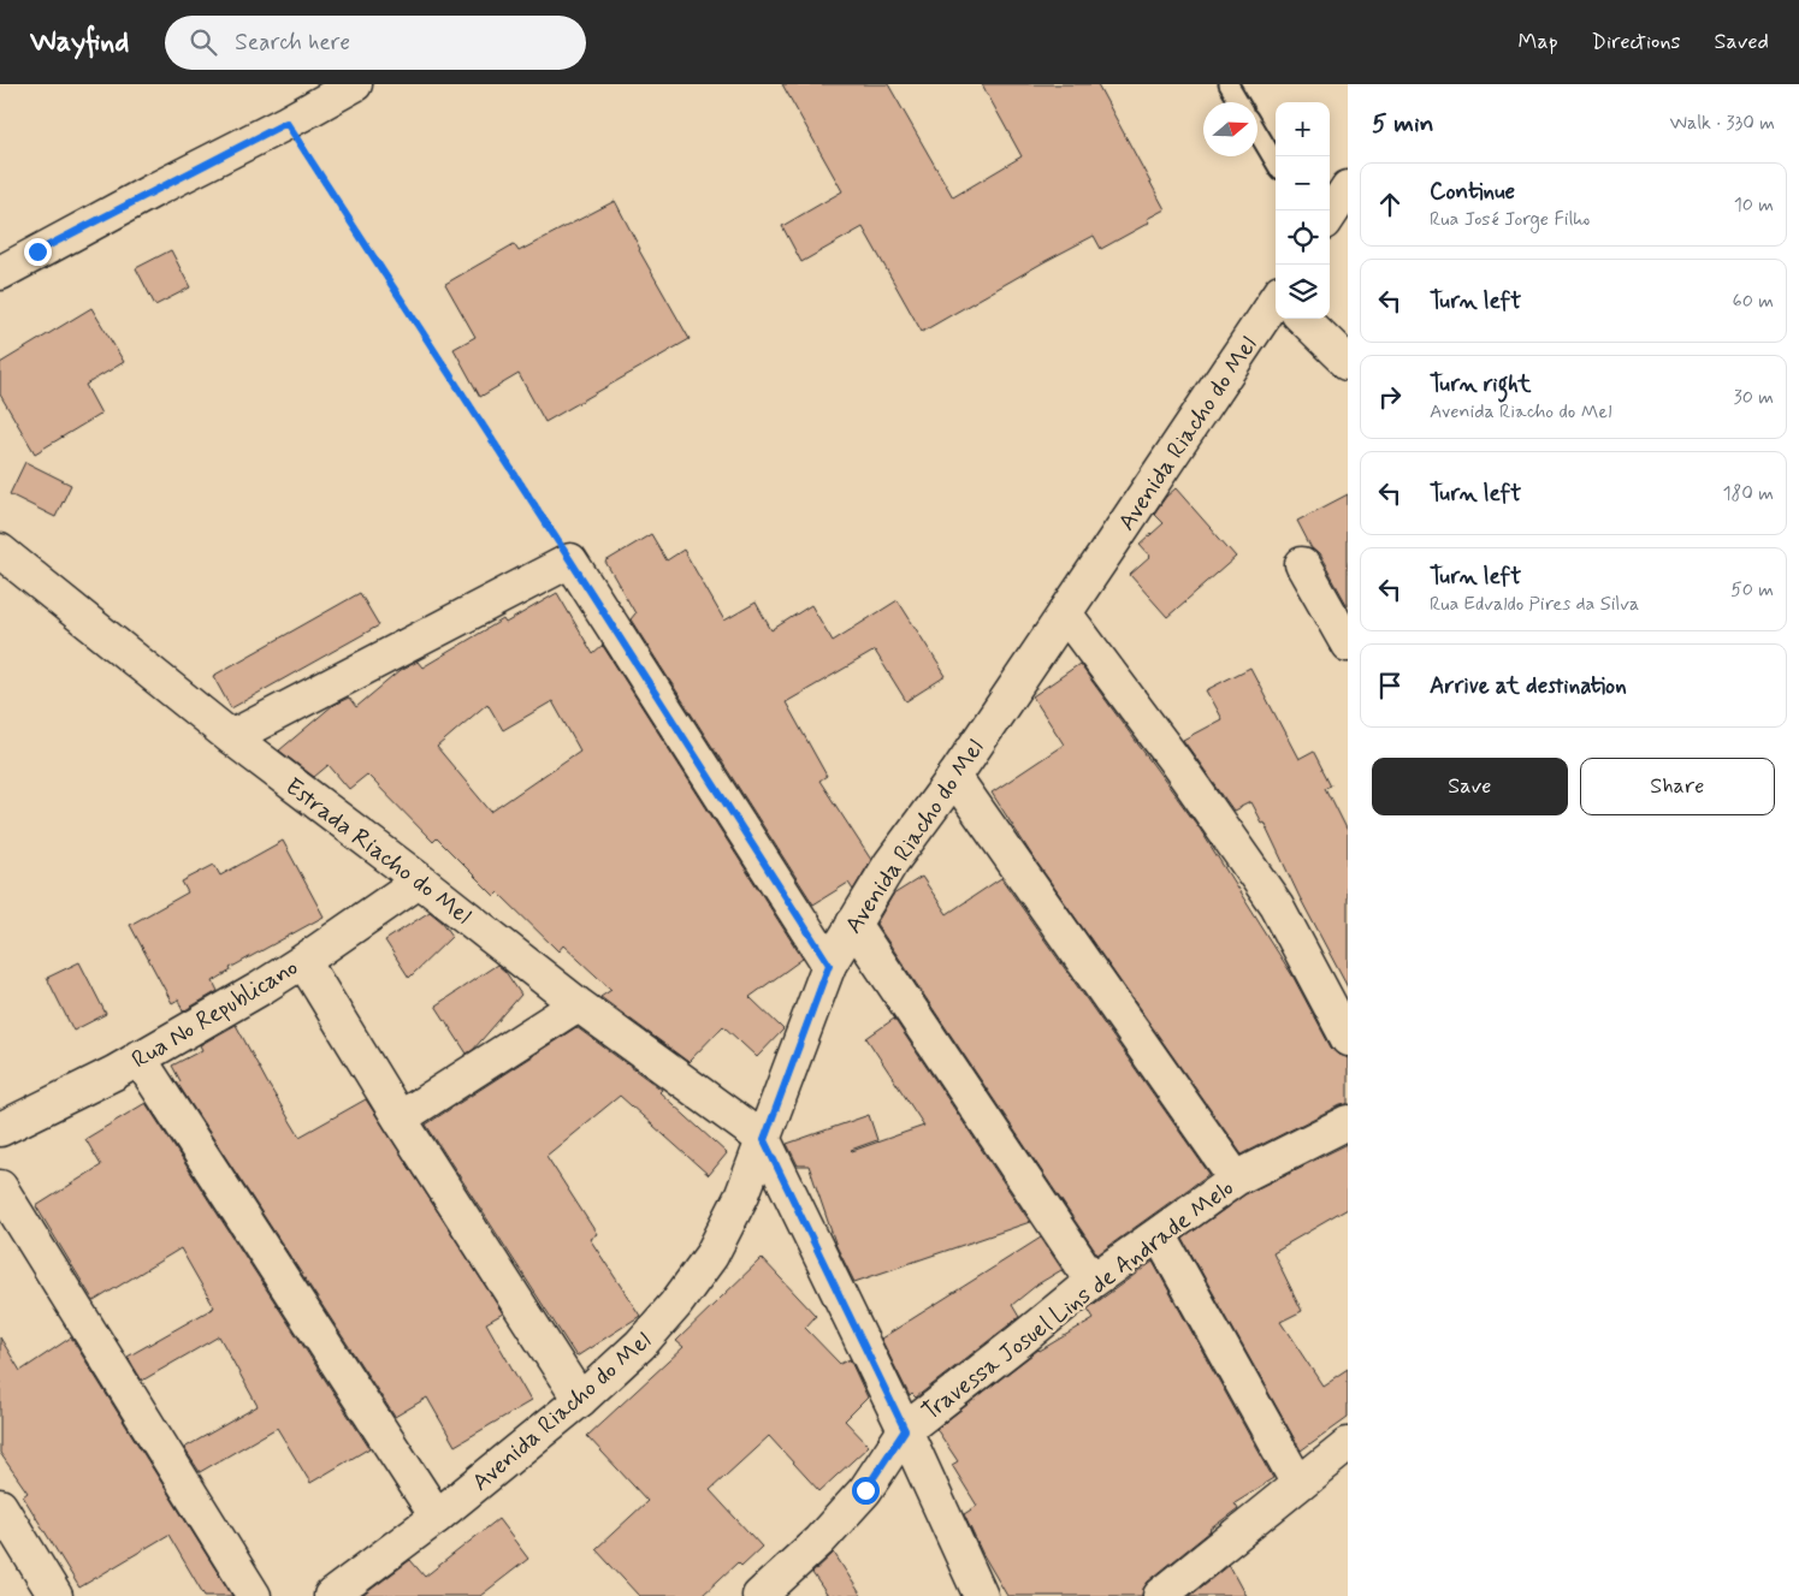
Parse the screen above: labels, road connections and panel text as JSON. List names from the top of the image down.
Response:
{
  "streets": {
    "street": [
      "Avenida Riacho do Mel",
      "Estrada Riacho do Mel",
      "Rua No Republicano",
      "Travessa Josuel Lins de Andrade Melo"
    ]
  },
  "crossings": [
    ["Avenida Riacho do Mel", "Estrada Riacho do Mel"],
    ["Estrada Riacho do Mel", "Rua No Republicano"]
  ],
  "north": "right",
  "page": {
    "header": "Wayfind",
    "search": "Search here",
    "nav": ["Map", "Directions", "Saved"],
    "heading": ["5 min", "Walk · 330 m"],
    "map_buttons": ["+", "−"],
    "list": [
      ["Continue", "Rua José Jorge Filho", "10 m"],
      ["Turn left", "60 m"],
      ["Turn right", "Avenida Riacho do Mel", "30 m"],
      ["Turn left", "180 m"],
      ["Turn left", "Rua Edvaldo Pires da Silva", "50 m"],
      "Arrive at destination"
    ],
    "buttons": ["Save", "Share"]
  }
}
